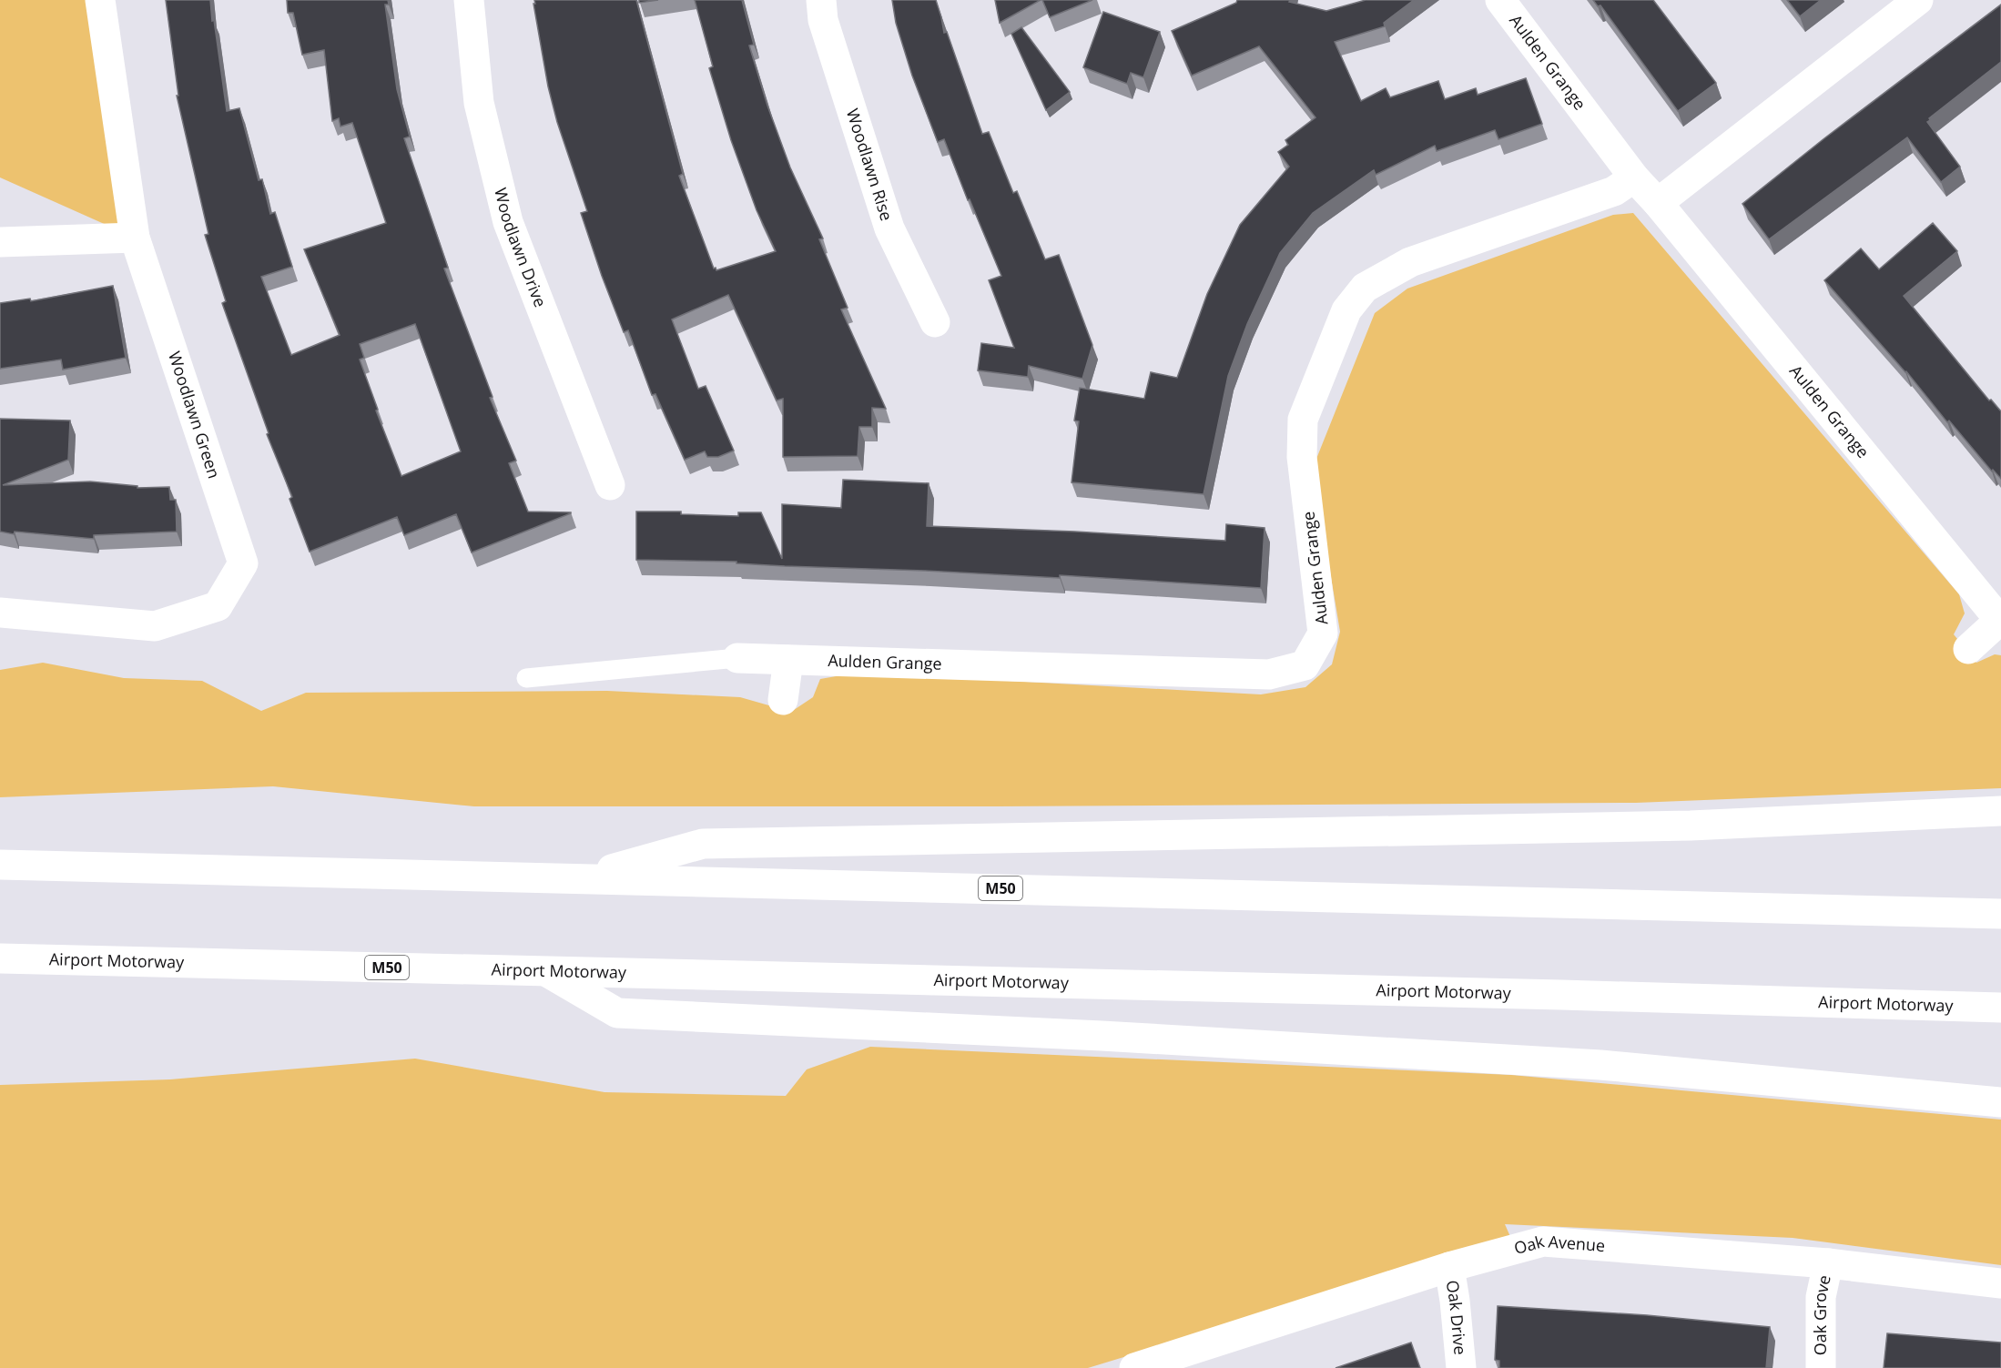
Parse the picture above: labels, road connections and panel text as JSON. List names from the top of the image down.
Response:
{
  "streets": {
    "main road": [
      "Aulden Grange",
      "Woodlawn Rise",
      "Woodlawn Drive",
      "Woodlawn Green",
      "M50",
      "Airport Motorway",
      "Oak Avenue",
      "Oak Grove",
      "Oak Drive"
    ]
  },
  "crossings": [
    ["Oak Avenue", "Oak Grove"],
    ["Oak Avenue", "Oak Drive"]
  ]
}
